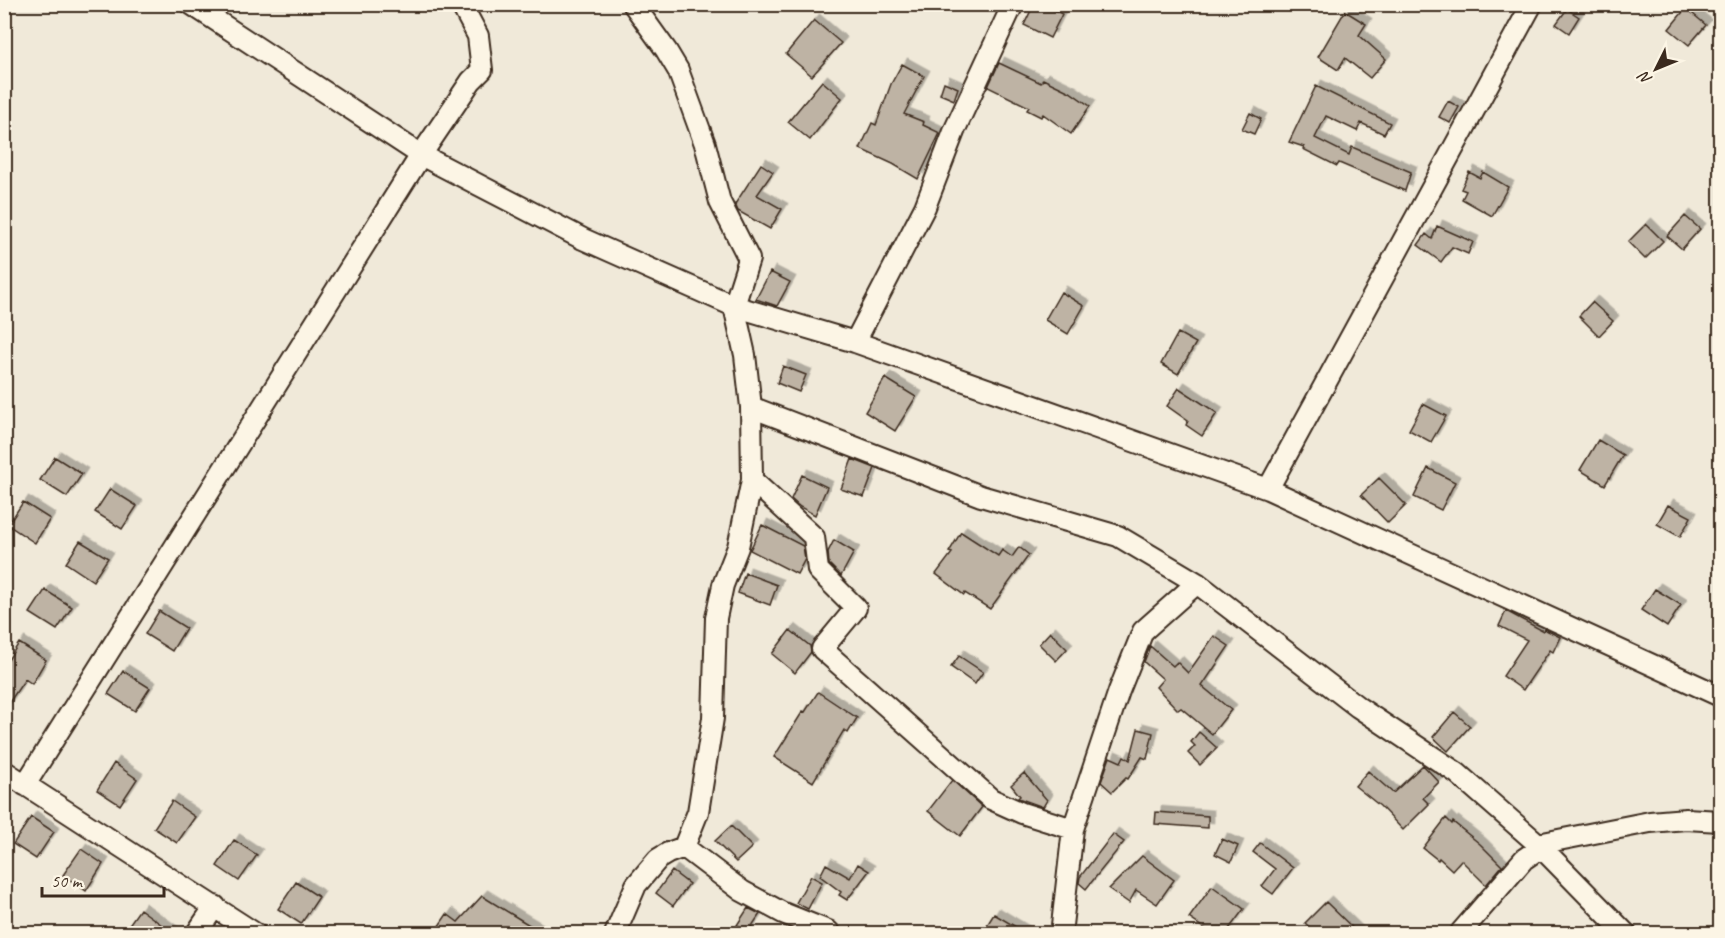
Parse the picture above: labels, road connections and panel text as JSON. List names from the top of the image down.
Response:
{
  "scale_bar": "50 m",
  "north": "bottom left"
}
